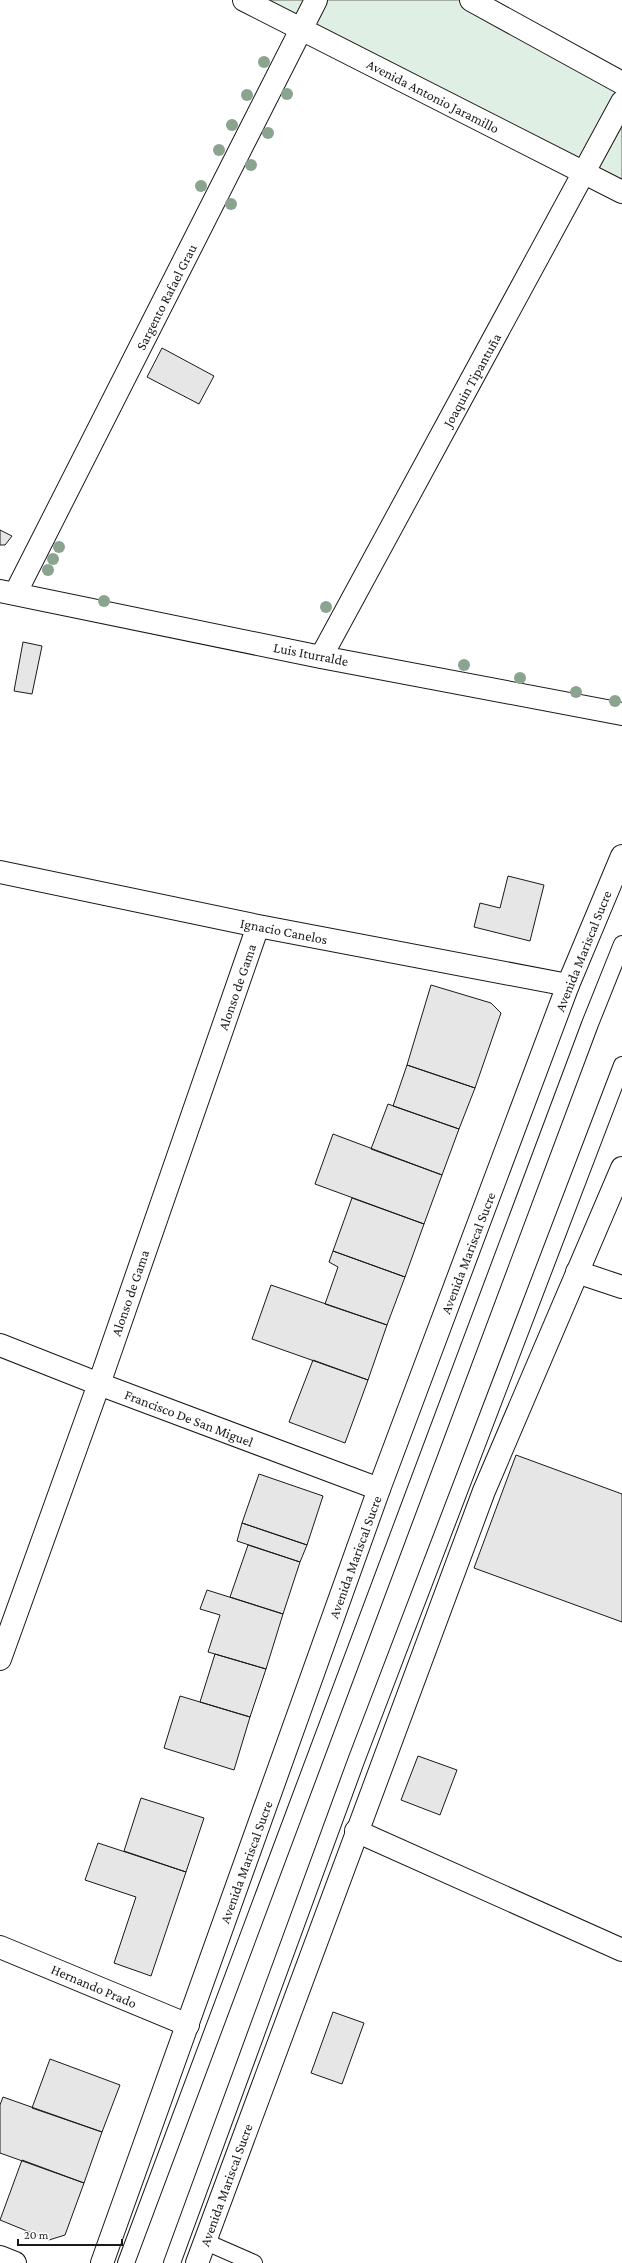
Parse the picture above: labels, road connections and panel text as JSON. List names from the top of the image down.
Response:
{
  "streets": {
    "street": [
      "Avenida Antonio Jaramillo",
      "Sargento Rafael Grau",
      "Joaquin Tipantuña",
      "Luis Iturralde",
      "Ignacio Canelos",
      "Avenida Mariscal Sucre",
      "Alonso de Gama",
      "Francisco De San Miguel",
      "Hernando Prado"
    ]
  },
  "crossings": [
    ["Avenida Antonio Jaramillo", "Sargento Rafael Grau"],
    ["Avenida Antonio Jaramillo", "Joaquin Tipantuña"],
    ["Sargento Rafael Grau", "Luis Iturralde"],
    ["Joaquin Tipantuña", "Luis Iturralde"],
    ["Ignacio Canelos", "Avenida Mariscal Sucre"],
    ["Ignacio Canelos", "Alonso de Gama"],
    ["Avenida Mariscal Sucre", "Francisco De San Miguel"],
    ["Avenida Mariscal Sucre", "Hernando Prado"],
    ["Alonso de Gama", "Francisco De San Miguel"]
  ],
  "scale_bar": "20 m"
}
